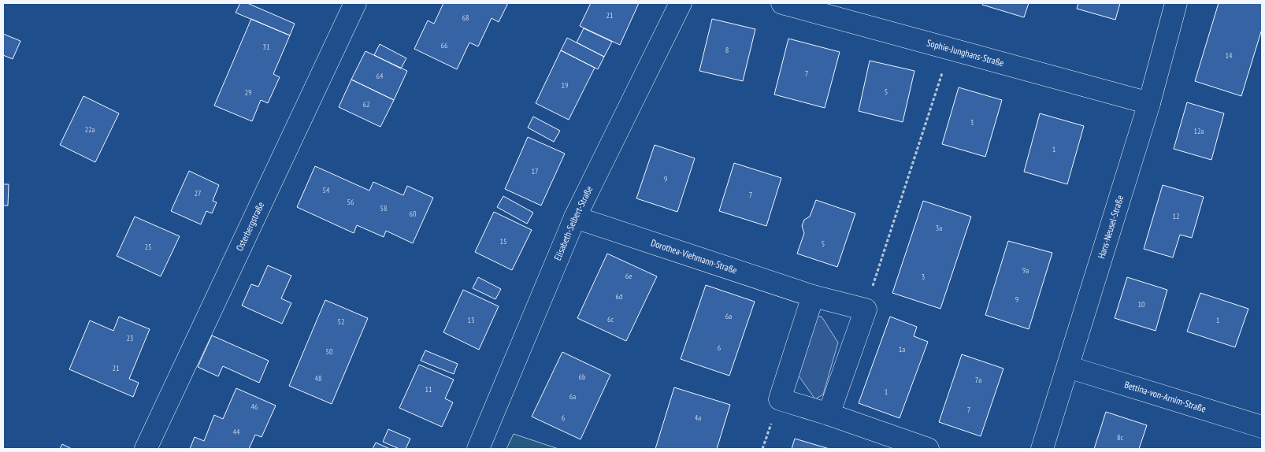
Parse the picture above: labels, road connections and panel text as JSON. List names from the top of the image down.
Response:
{
  "streets": {
    "street": [
      "Sophie-Junghans-Straße",
      "Elisabeth-Selbert-Straße",
      "Osterbergstraße",
      "Hans-Neusel-Straße",
      "Dorothea-Viehmann-Straße",
      "Bettina-von-Arnim-Straße"
    ]
  },
  "crossings": [
    ["Sophie-Junghans-Straße", "Hans-Neusel-Straße"],
    ["Elisabeth-Selbert-Straße", "Dorothea-Viehmann-Straße"],
    ["Hans-Neusel-Straße", "Bettina-von-Arnim-Straße"]
  ],
  "house_numbers": [
    "21",
    "68",
    "66",
    "31",
    "8",
    "14",
    "7",
    "64",
    "19",
    "5",
    "29",
    "62",
    "3",
    "22a",
    "12a",
    "1",
    "17",
    "9",
    "54",
    "27",
    "7",
    "56",
    "58",
    "60",
    "12",
    "3a",
    "15",
    "5",
    "25",
    "9a",
    "6e",
    "3",
    "6d",
    "9",
    "10",
    "6a",
    "6c",
    "13",
    "1",
    "52",
    "23",
    "6",
    "1a",
    "50",
    "21",
    "6b",
    "48",
    "7a",
    "11",
    "1",
    "6a",
    "46",
    "7",
    "6",
    "4a",
    "44",
    "8c"
  ]
}
